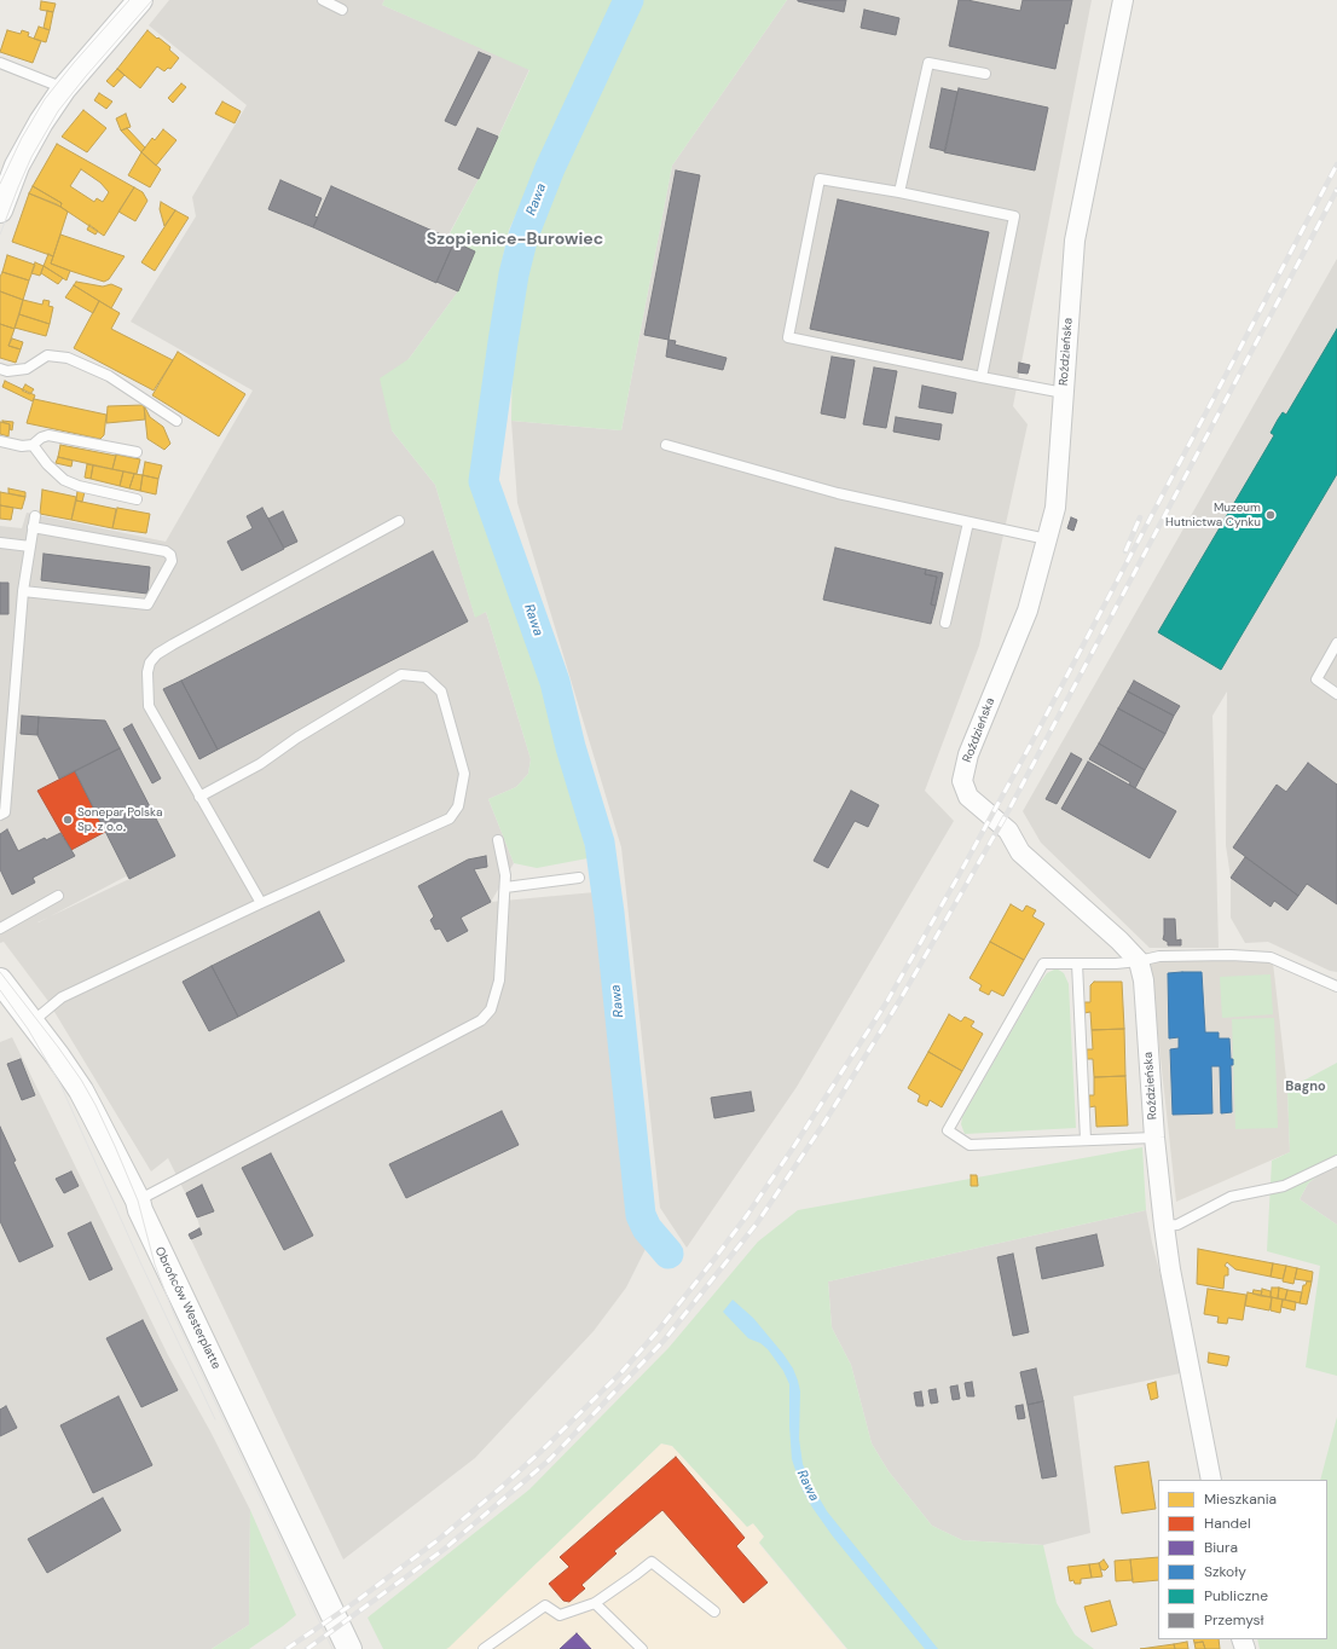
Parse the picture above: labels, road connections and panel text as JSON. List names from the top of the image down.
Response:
{
  "streets": {
    "street": ["Roździeńska", "Obrońców Westerplatte"]
  },
  "districts": ["Szopienice-Burowiec", "Bagno"],
  "water": ["Rawa"],
  "places": ["Muzeum Hutnictwa Cynku", "Sonepar Polska Sp. z o.o."],
  "legend": [
    "Mieszkania",
    "Handel",
    "Biura",
    "Szkoły",
    "Publiczne",
    "Przemysł"
  ]
}
